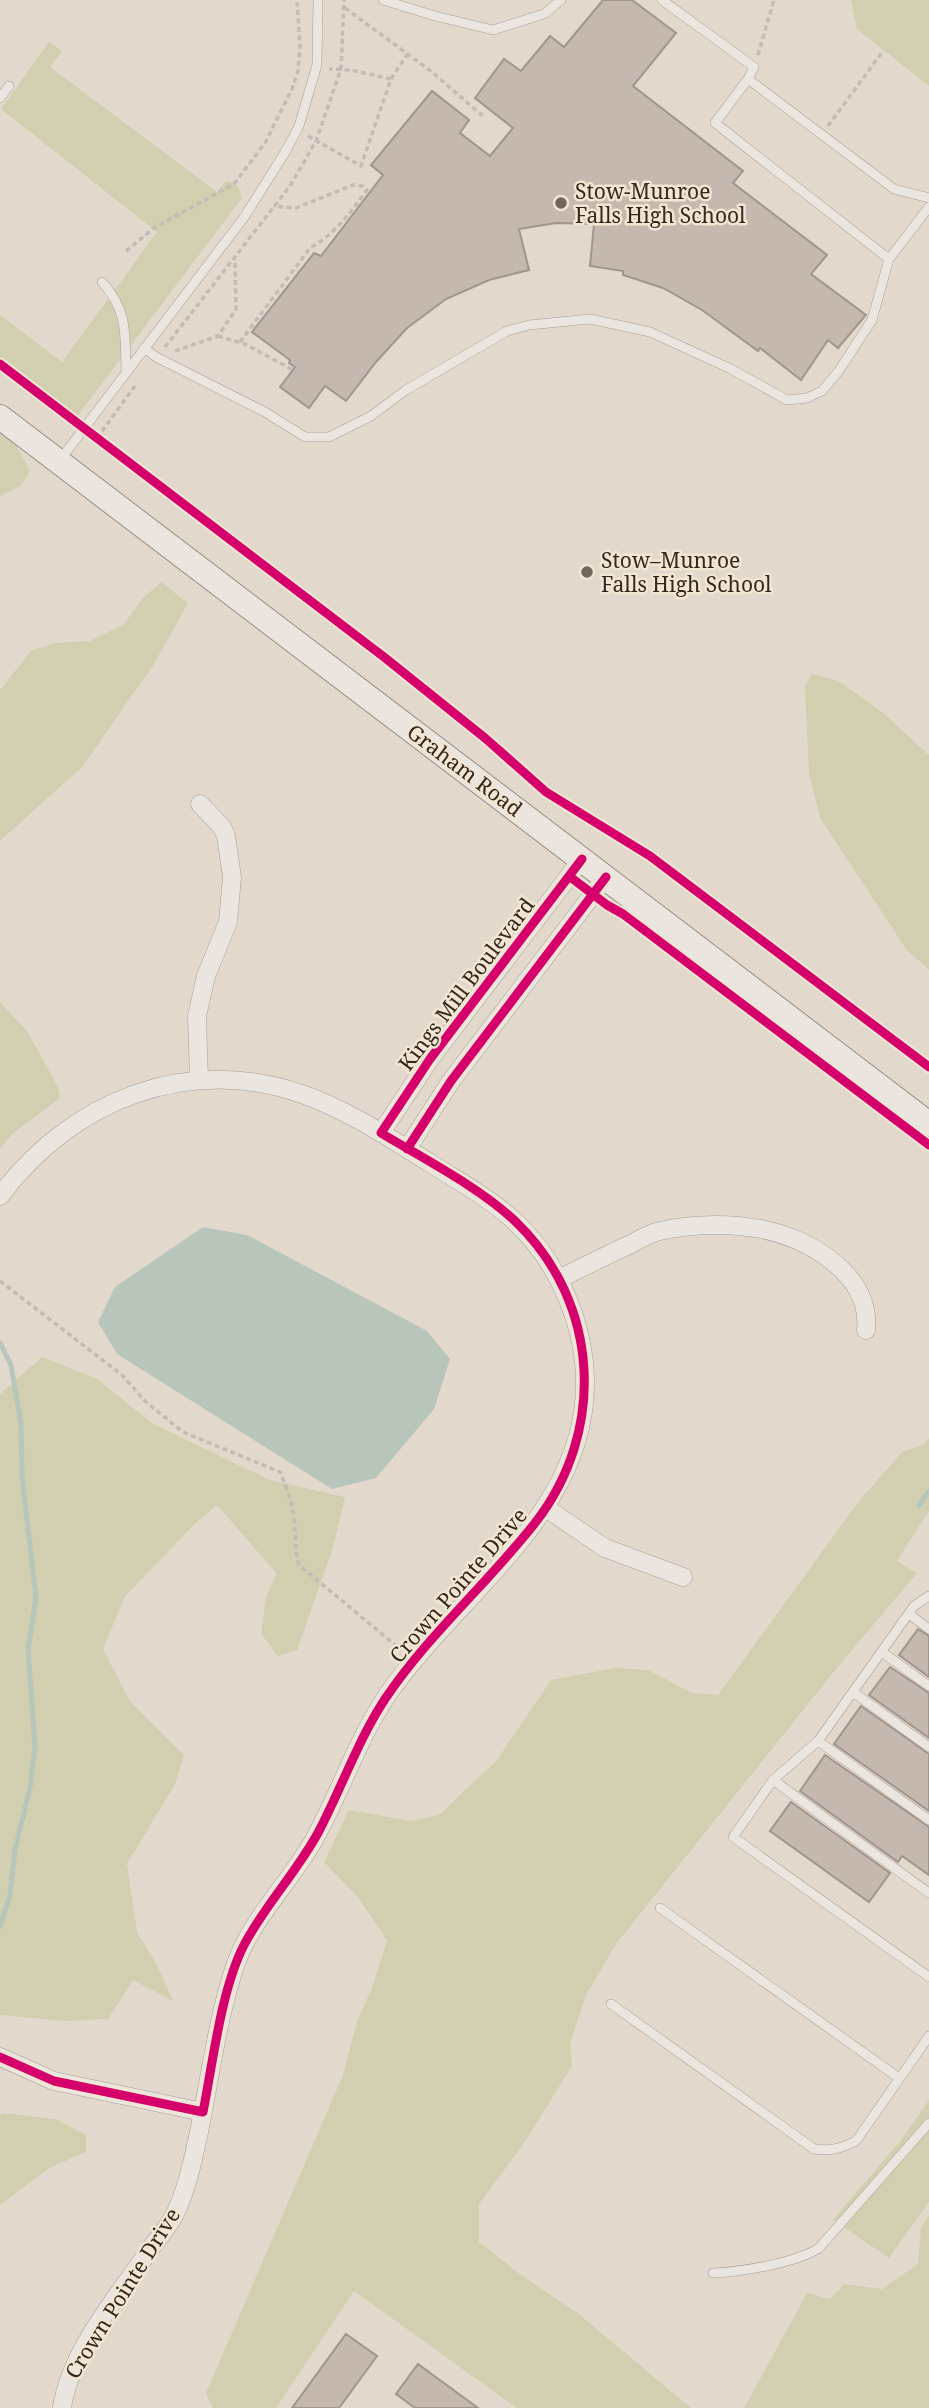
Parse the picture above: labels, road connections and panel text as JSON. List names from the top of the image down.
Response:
{
  "streets": {
    "main road": ["Graham Road"],
    "street": ["Kings Mill Boulevard", "Crown Pointe Drive"]
  },
  "crossings": [
    ["Graham Road", "Kings Mill Boulevard"],
    ["Kings Mill Boulevard", "Crown Pointe Drive"]
  ],
  "places": ["Stow-Munroe Falls High School", "Stow–Munroe Falls High School"]
}
